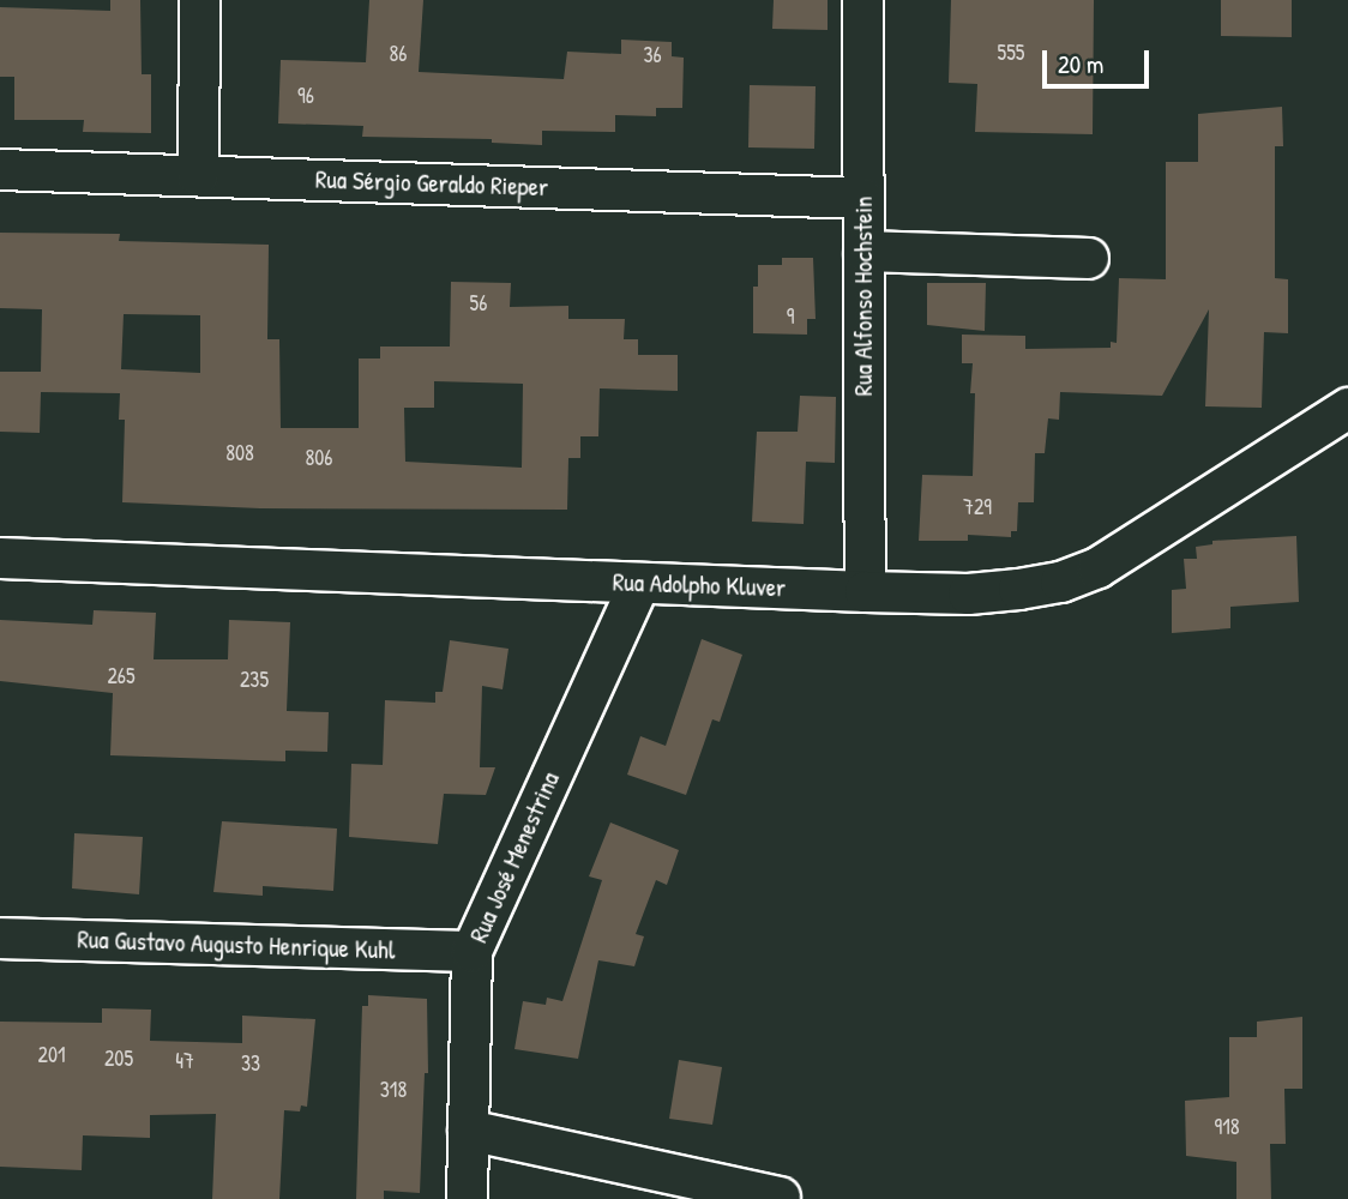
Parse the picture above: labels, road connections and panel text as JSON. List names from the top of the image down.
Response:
{
  "streets": {
    "street": [
      "Rua Sérgio Geraldo Rieper",
      "Rua Alfonso Hochstein",
      "Rua Adolpho Kluver",
      "Rua José Menestrina",
      "Rua Gustavo Augusto Henrique Kuhl"
    ]
  },
  "crossings": [
    ["Rua Sérgio Geraldo Rieper", "Rua Alfonso Hochstein"],
    ["Rua Alfonso Hochstein", "Rua Adolpho Kluver"],
    ["Rua Adolpho Kluver", "Rua José Menestrina"],
    ["Rua José Menestrina", "Rua Gustavo Augusto Henrique Kuhl"]
  ],
  "house_numbers": [
    "555",
    "86",
    "36",
    "96",
    "56",
    "9",
    "808",
    "806",
    "729",
    "265",
    "235",
    "201",
    "205",
    "47",
    "33",
    "318",
    "918"
  ],
  "scale_bar": "20 m"
}
